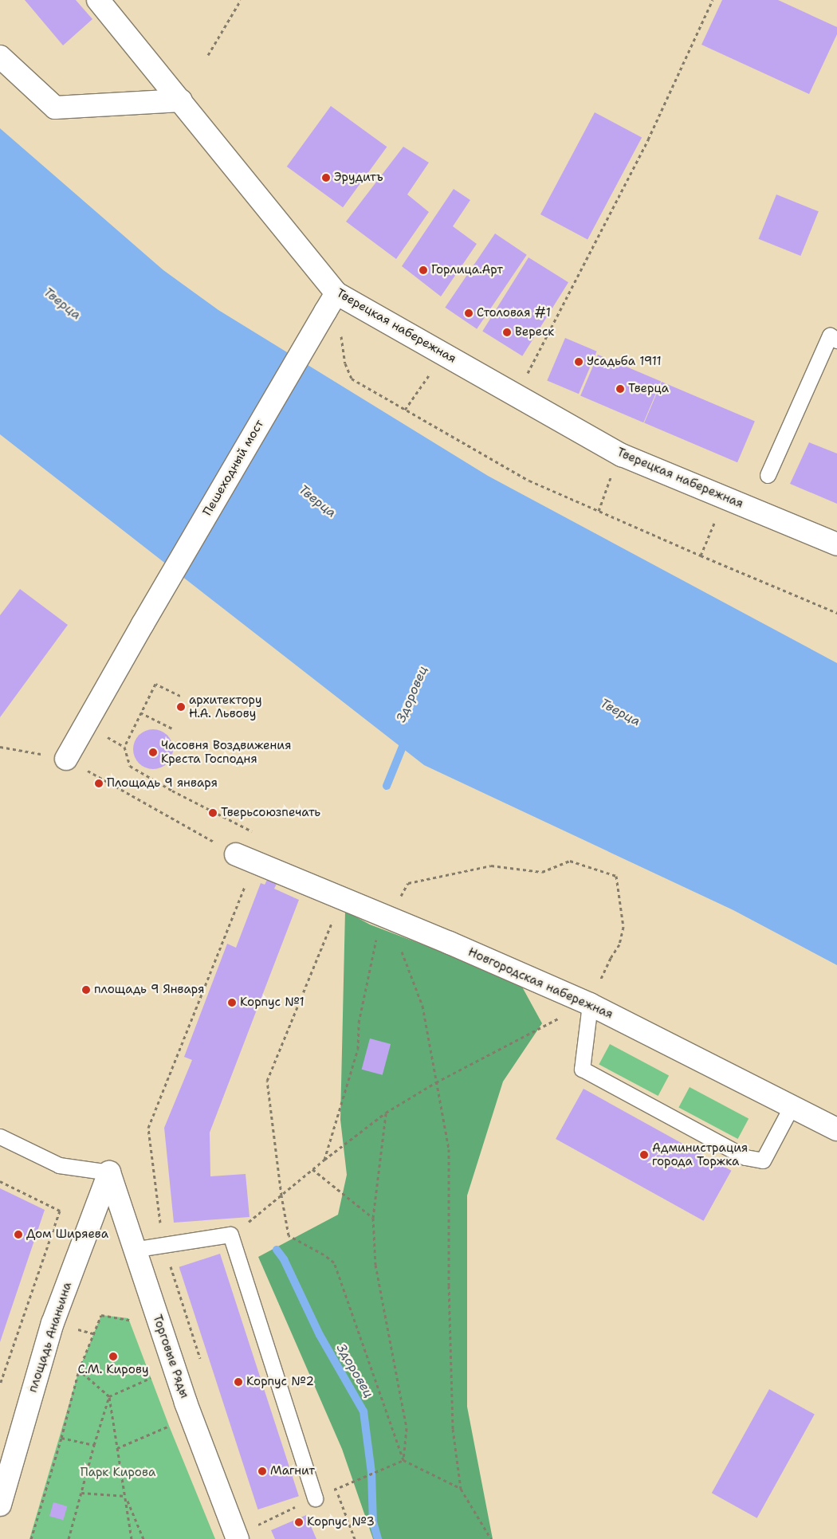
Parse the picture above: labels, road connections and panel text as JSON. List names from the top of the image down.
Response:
{
  "streets": {
    "street": [
      "Тверецкая набережная",
      "Пешеходный мост",
      "Новгородская набережная",
      "площадь Ананьина",
      "Торговые Ряды"
    ]
  },
  "crossings": [
    ["Тверецкая набережная", "Пешеходный мост"],
    ["площадь Ананьина", "Торговые Ряды"]
  ],
  "water": ["Тверца", "Здоровец"],
  "parks": ["Парк Кирова"],
  "places": [
    "Эрудитъ",
    "Горлица.Арт",
    "Столовая #1",
    "Вереск",
    "Усадьба 1911",
    "Тверца",
    "архитектору Н.А. Львову",
    "Часовня Воздвижения Креста Господня",
    "Площадь 9 января",
    "Тверьсоюзпечать",
    "площадь 9 Января",
    "Корпус №1",
    "Администрация города Торжка",
    "Дом Ширяева",
    "С.М. Кирову",
    "Корпус №2",
    "Магнит",
    "Корпус №3"
  ]
}
